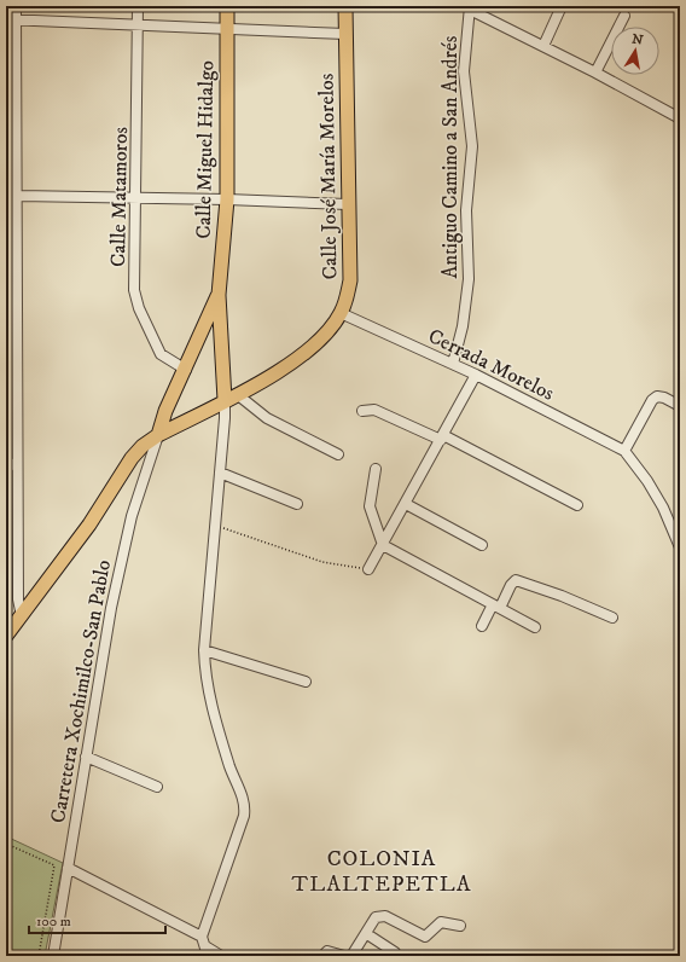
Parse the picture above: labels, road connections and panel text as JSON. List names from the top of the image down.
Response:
{
  "streets": {
    "main road": ["Calle Miguel Hidalgo", "Calle José María Morelos"],
    "street": [
      "Antiguo Camino a San Andrés",
      "Calle Matamoros",
      "Cerrada Morelos",
      "Carretera Xochimilco-San Pablo"
    ]
  },
  "crossings": [
    ["Calle Miguel Hidalgo", "Calle José María Morelos"],
    ["Calle Miguel Hidalgo", "Calle Matamoros"],
    ["Calle Miguel Hidalgo", "Carretera Xochimilco-San Pablo"],
    ["Antiguo Camino a San Andrés", "Cerrada Morelos"],
    ["Calle José María Morelos", "Cerrada Morelos"],
    ["Calle José María Morelos", "Carretera Xochimilco-San Pablo"]
  ],
  "districts": ["COLONIA TLALTEPETLA"],
  "scale_bar": "100 m",
  "north": "top"
}
